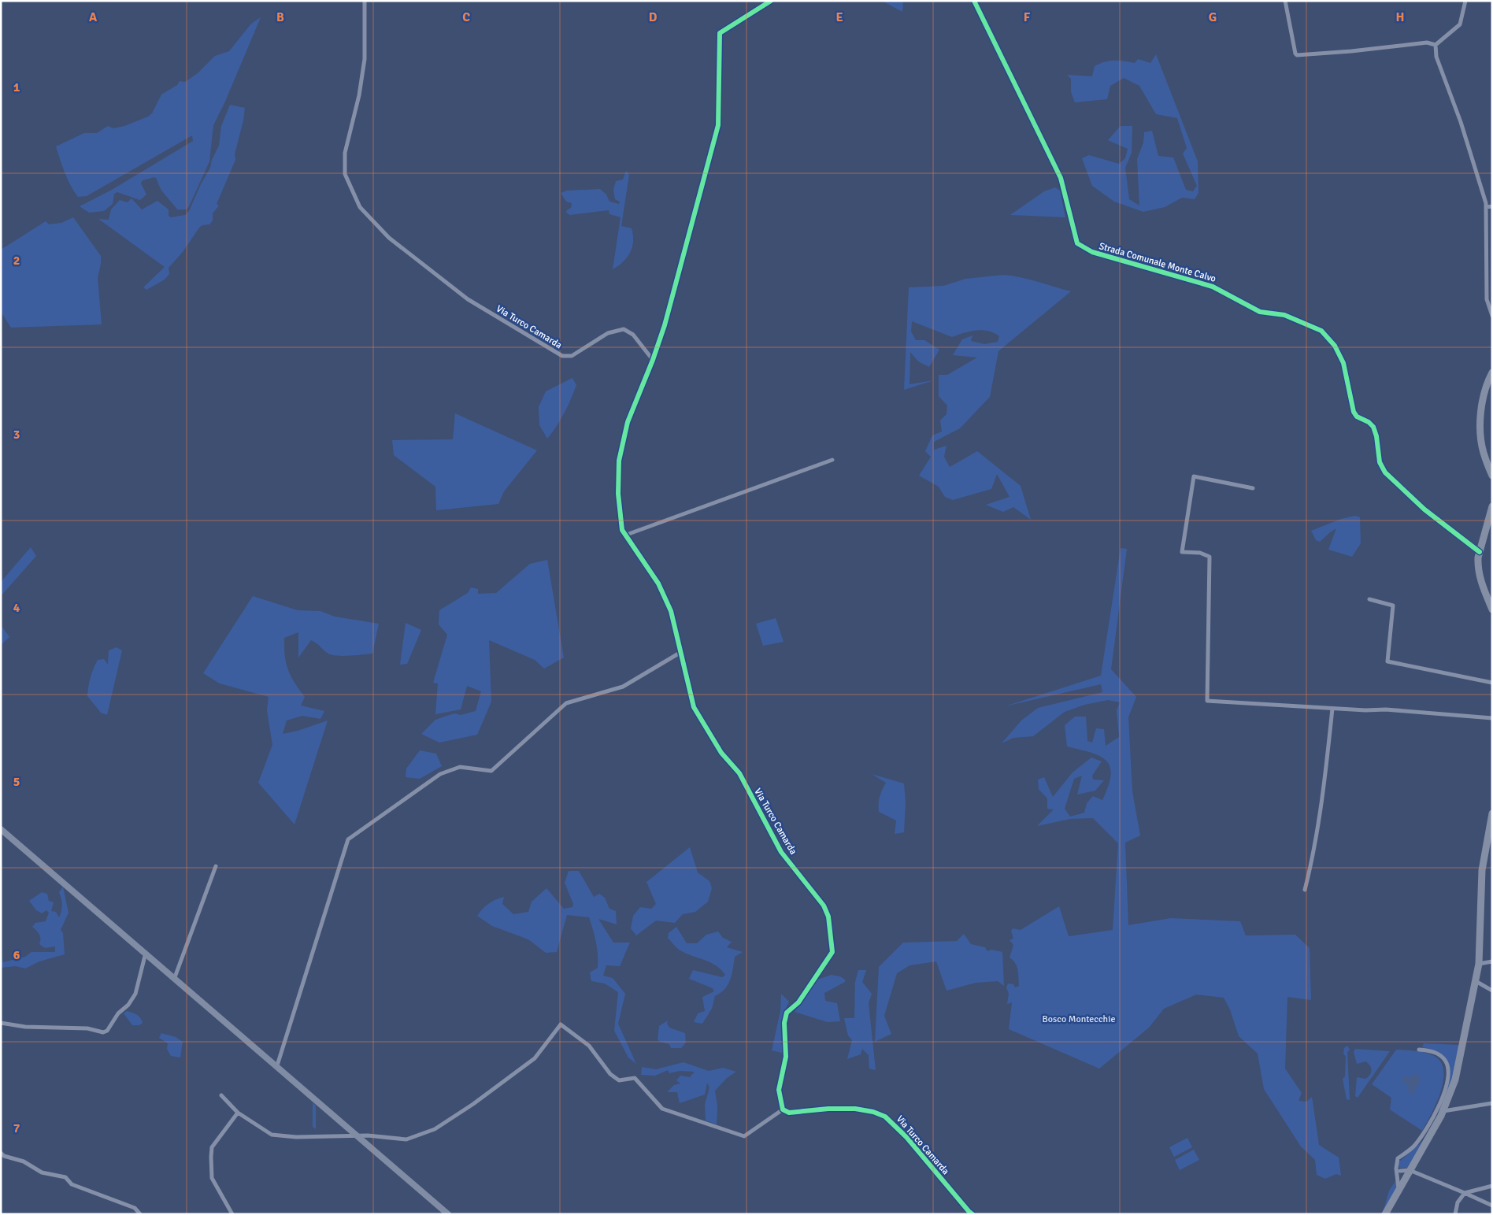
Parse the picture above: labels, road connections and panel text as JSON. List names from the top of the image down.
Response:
{
  "streets": {
    "street": ["Strada Comunale Monte Calvo", "Via Turco Camarda"]
  },
  "parks": ["Bosco Montecchie"],
  "grid": {
    "columns": [
      "A",
      "B",
      "C",
      "D",
      "E",
      "F",
      "G",
      "H"
    ],
    "rows": [
      "1",
      "2",
      "3",
      "4",
      "5",
      "6",
      "7"
    ]
  }
}
